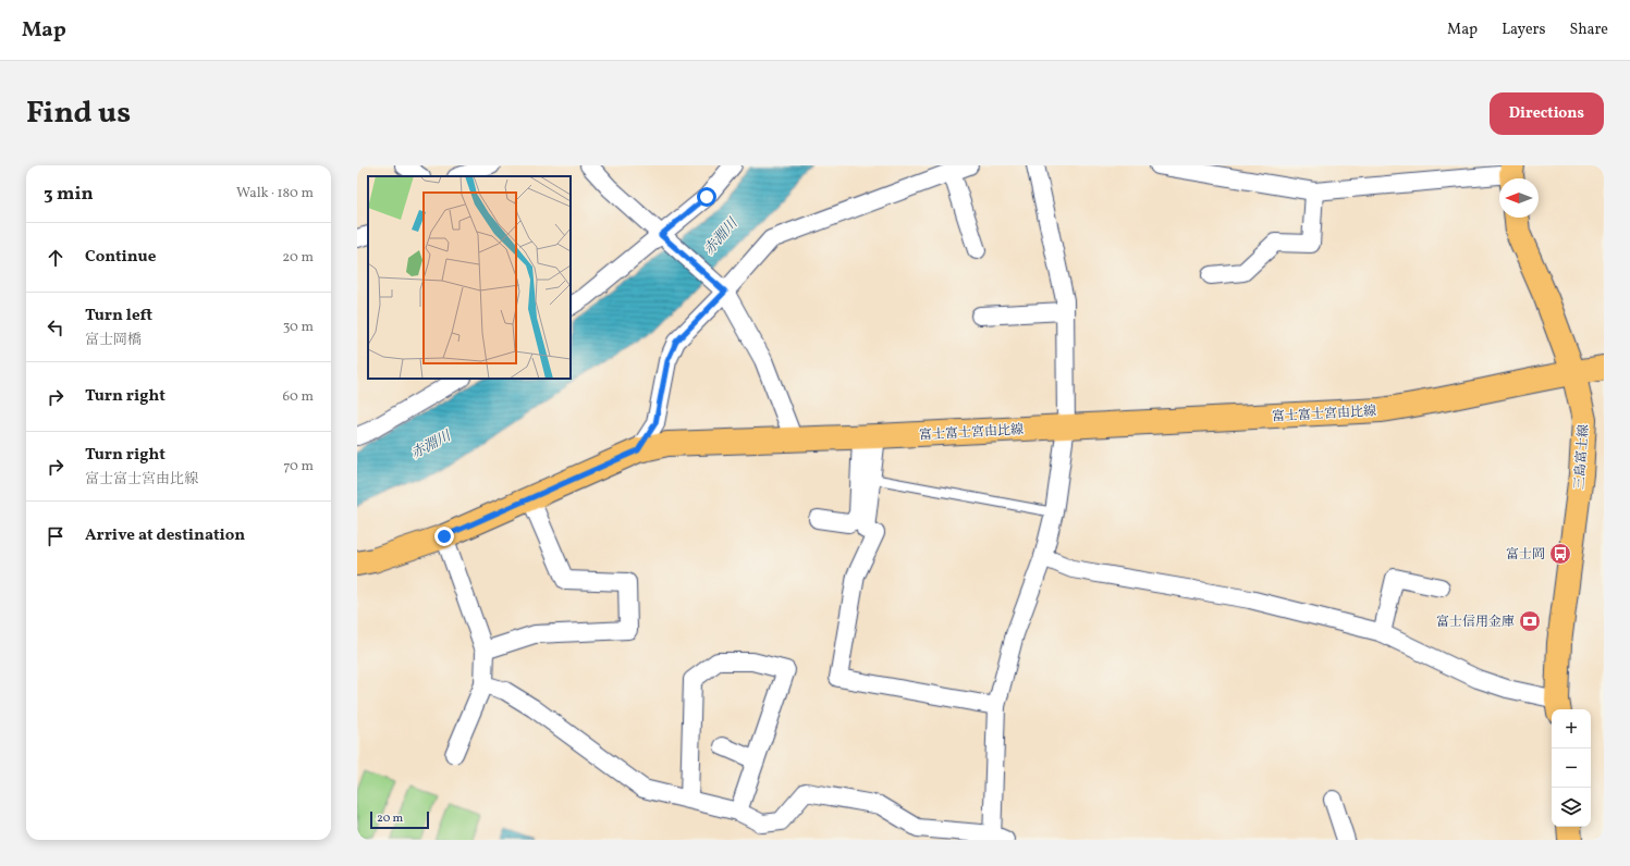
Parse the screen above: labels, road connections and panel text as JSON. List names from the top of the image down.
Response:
{
  "streets": {
    "main road": ["富士富士宮由比線", "三島富士線"]
  },
  "crossings": [
    ["富士富士宮由比線", "三島富士線"]
  ],
  "water": ["赤淵川"],
  "places": {
    "bus stop": ["富士岡"],
    "bank": ["富士信用金庫"]
  },
  "scale_bar": "20 m",
  "north": "left",
  "page": {
    "header": "Map",
    "nav": ["Map", "Layers", "Share"],
    "title": "Find us",
    "buttons": "Directions",
    "heading": ["3 min", "Walk · 180 m"],
    "list": [
      ["Continue", "20 m"],
      ["Turn left", "富士岡橋", "30 m"],
      ["Turn right", "60 m"],
      ["Turn right", "富士富士宮由比線", "70 m"],
      "Arrive at destination"
    ],
    "map_buttons": ["+", "−"],
    "scale": "20 m"
  }
}
